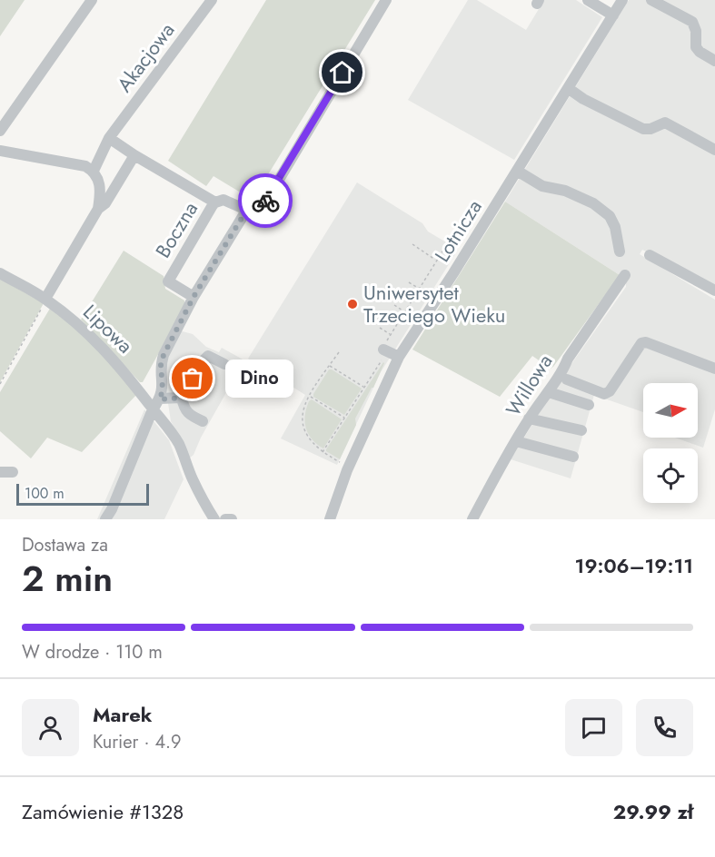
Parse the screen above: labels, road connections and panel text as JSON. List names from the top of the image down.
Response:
{
  "streets": {
    "street": [
      "Akacjowa",
      "Boczna",
      "Lotnicza",
      "Lipowa",
      "Willowa"
    ]
  },
  "places": ["Uniwersytet Trzeciego Wieku", "Dino"],
  "scale_bar": "100 m",
  "north": "right",
  "page": {
    "bubble": "Dino",
    "scale": "100 m",
    "heading": ["2 min", "Dostawa za", "19:06–19:11"],
    "panel": [
      "Marek",
      "Kurier · 4.9",
      "Zamówienie #1328",
      "29.99 zł"
    ],
    "bar": "W drodze · 110 m"
  }
}
